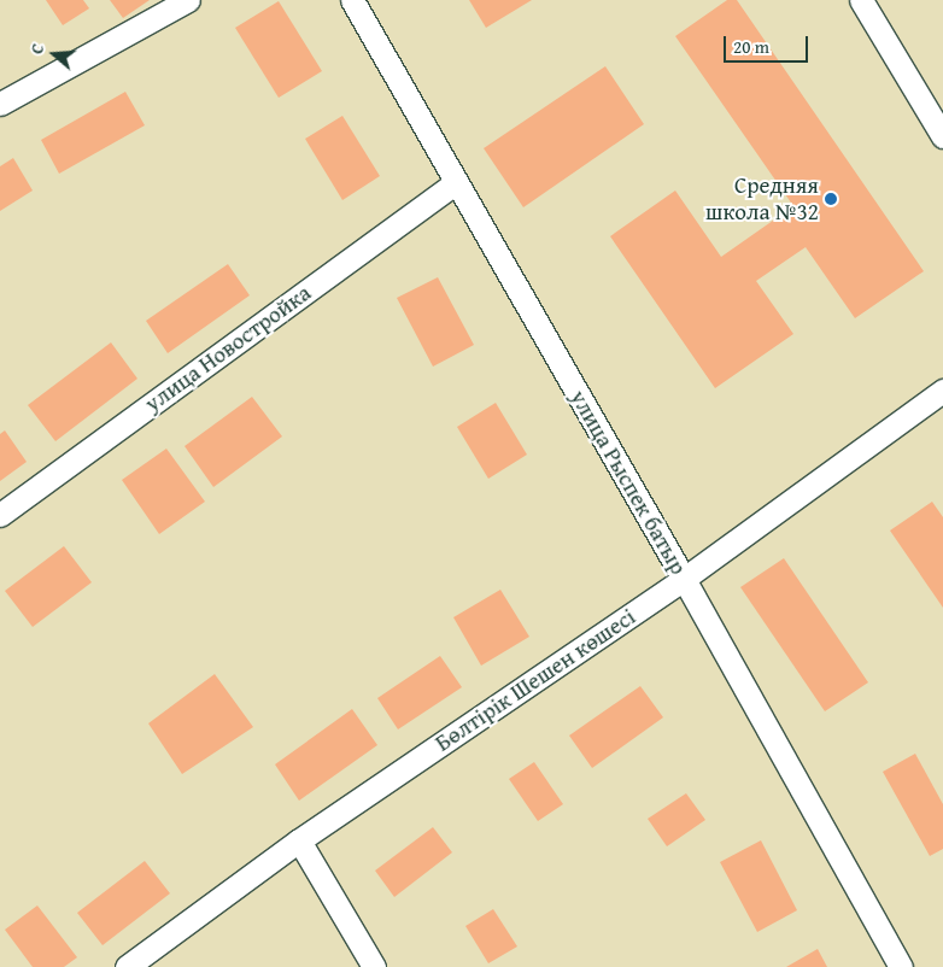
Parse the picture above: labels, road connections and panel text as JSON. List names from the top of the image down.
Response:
{
  "streets": {
    "street": ["улица Новостройка", "улица Рыспек батыр", "Бөлтірік Шешен көшесі"]
  },
  "crossings": [
    ["улица Новостройка", "улица Рыспек батыр"],
    ["улица Рыспек батыр", "Бөлтірік Шешен көшесі"]
  ],
  "places": ["Средняя школа №32"],
  "scale_bar": "20 m",
  "north": "left"
}
